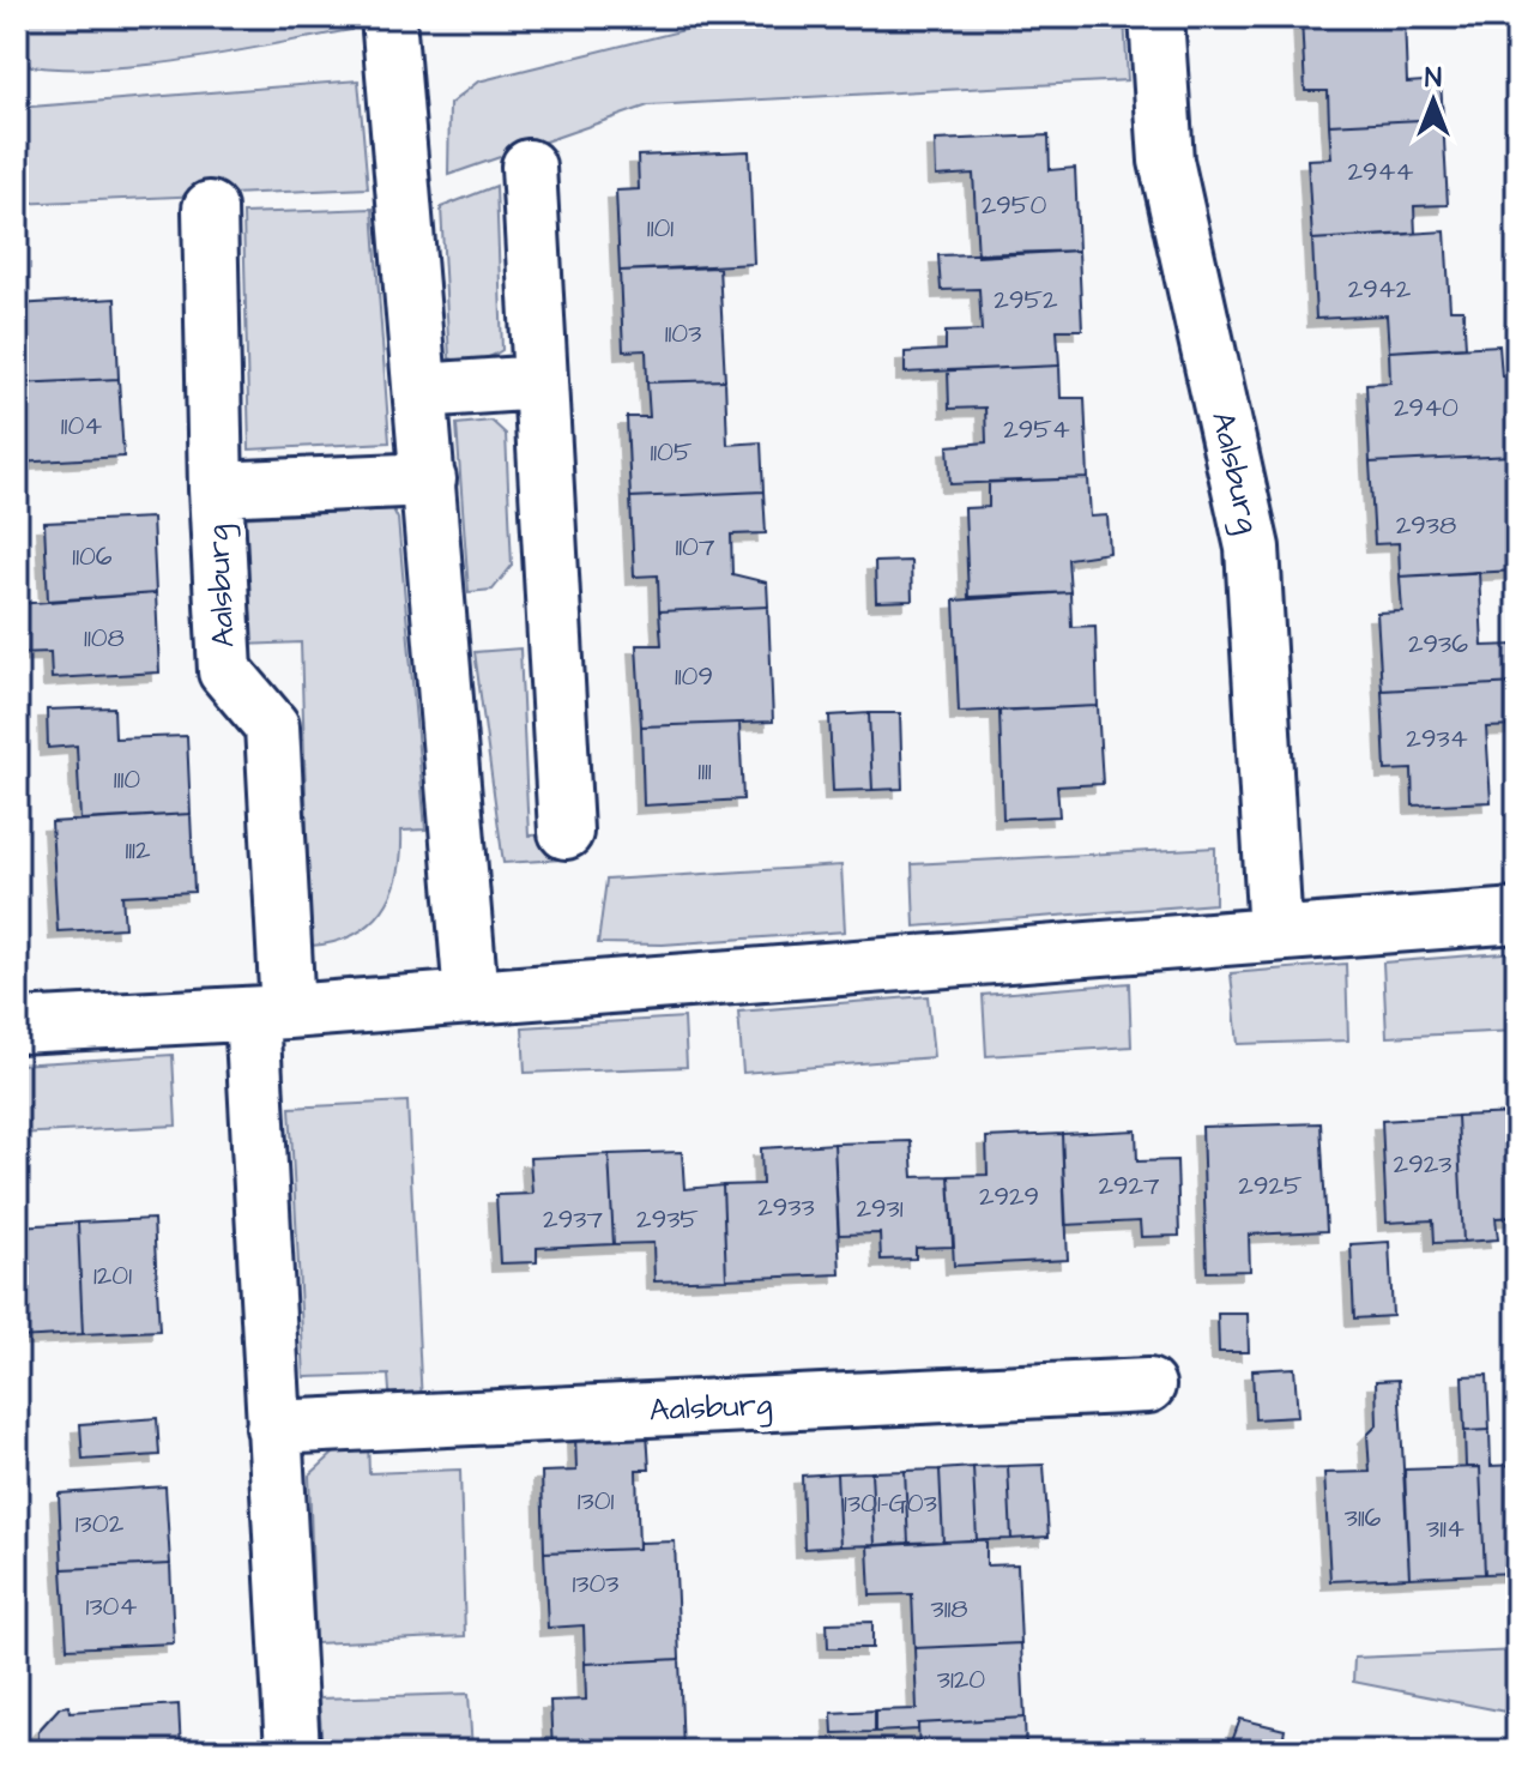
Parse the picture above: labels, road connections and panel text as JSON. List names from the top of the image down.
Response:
{
  "streets": {
    "street": ["Aalsburg"]
  },
  "house_numbers": [
    "2944",
    "2950",
    "1101",
    "2942",
    "2952",
    "1103",
    "2940",
    "1104",
    "2954",
    "1105",
    "2938",
    "1107",
    "1106",
    "1108",
    "2936",
    "1109",
    "2934",
    "1111",
    "1110",
    "1112",
    "2923",
    "2927",
    "2925",
    "2929",
    "2933",
    "2931",
    "2937",
    "2935",
    "1201",
    "1301",
    "1301-G03",
    "3116",
    "1302",
    "3114",
    "1303",
    "1304",
    "3118",
    "3120"
  ],
  "north": "top"
}
